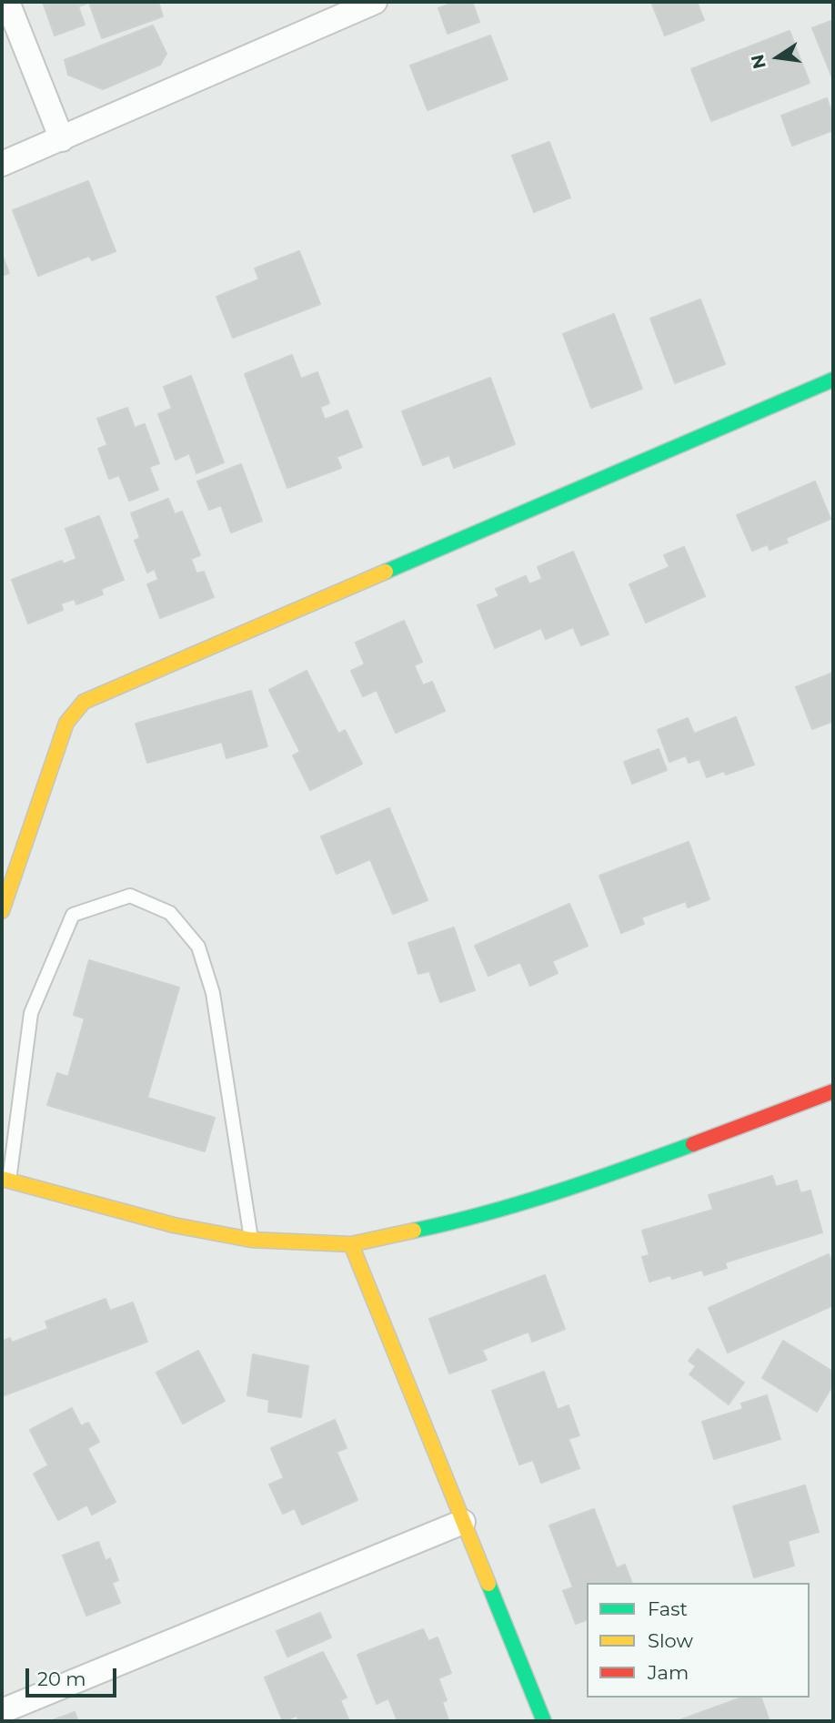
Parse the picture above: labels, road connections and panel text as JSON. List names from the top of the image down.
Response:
{
  "legend": ["Fast", "Slow", "Jam"],
  "scale_bar": "20 m",
  "north": "left"
}
